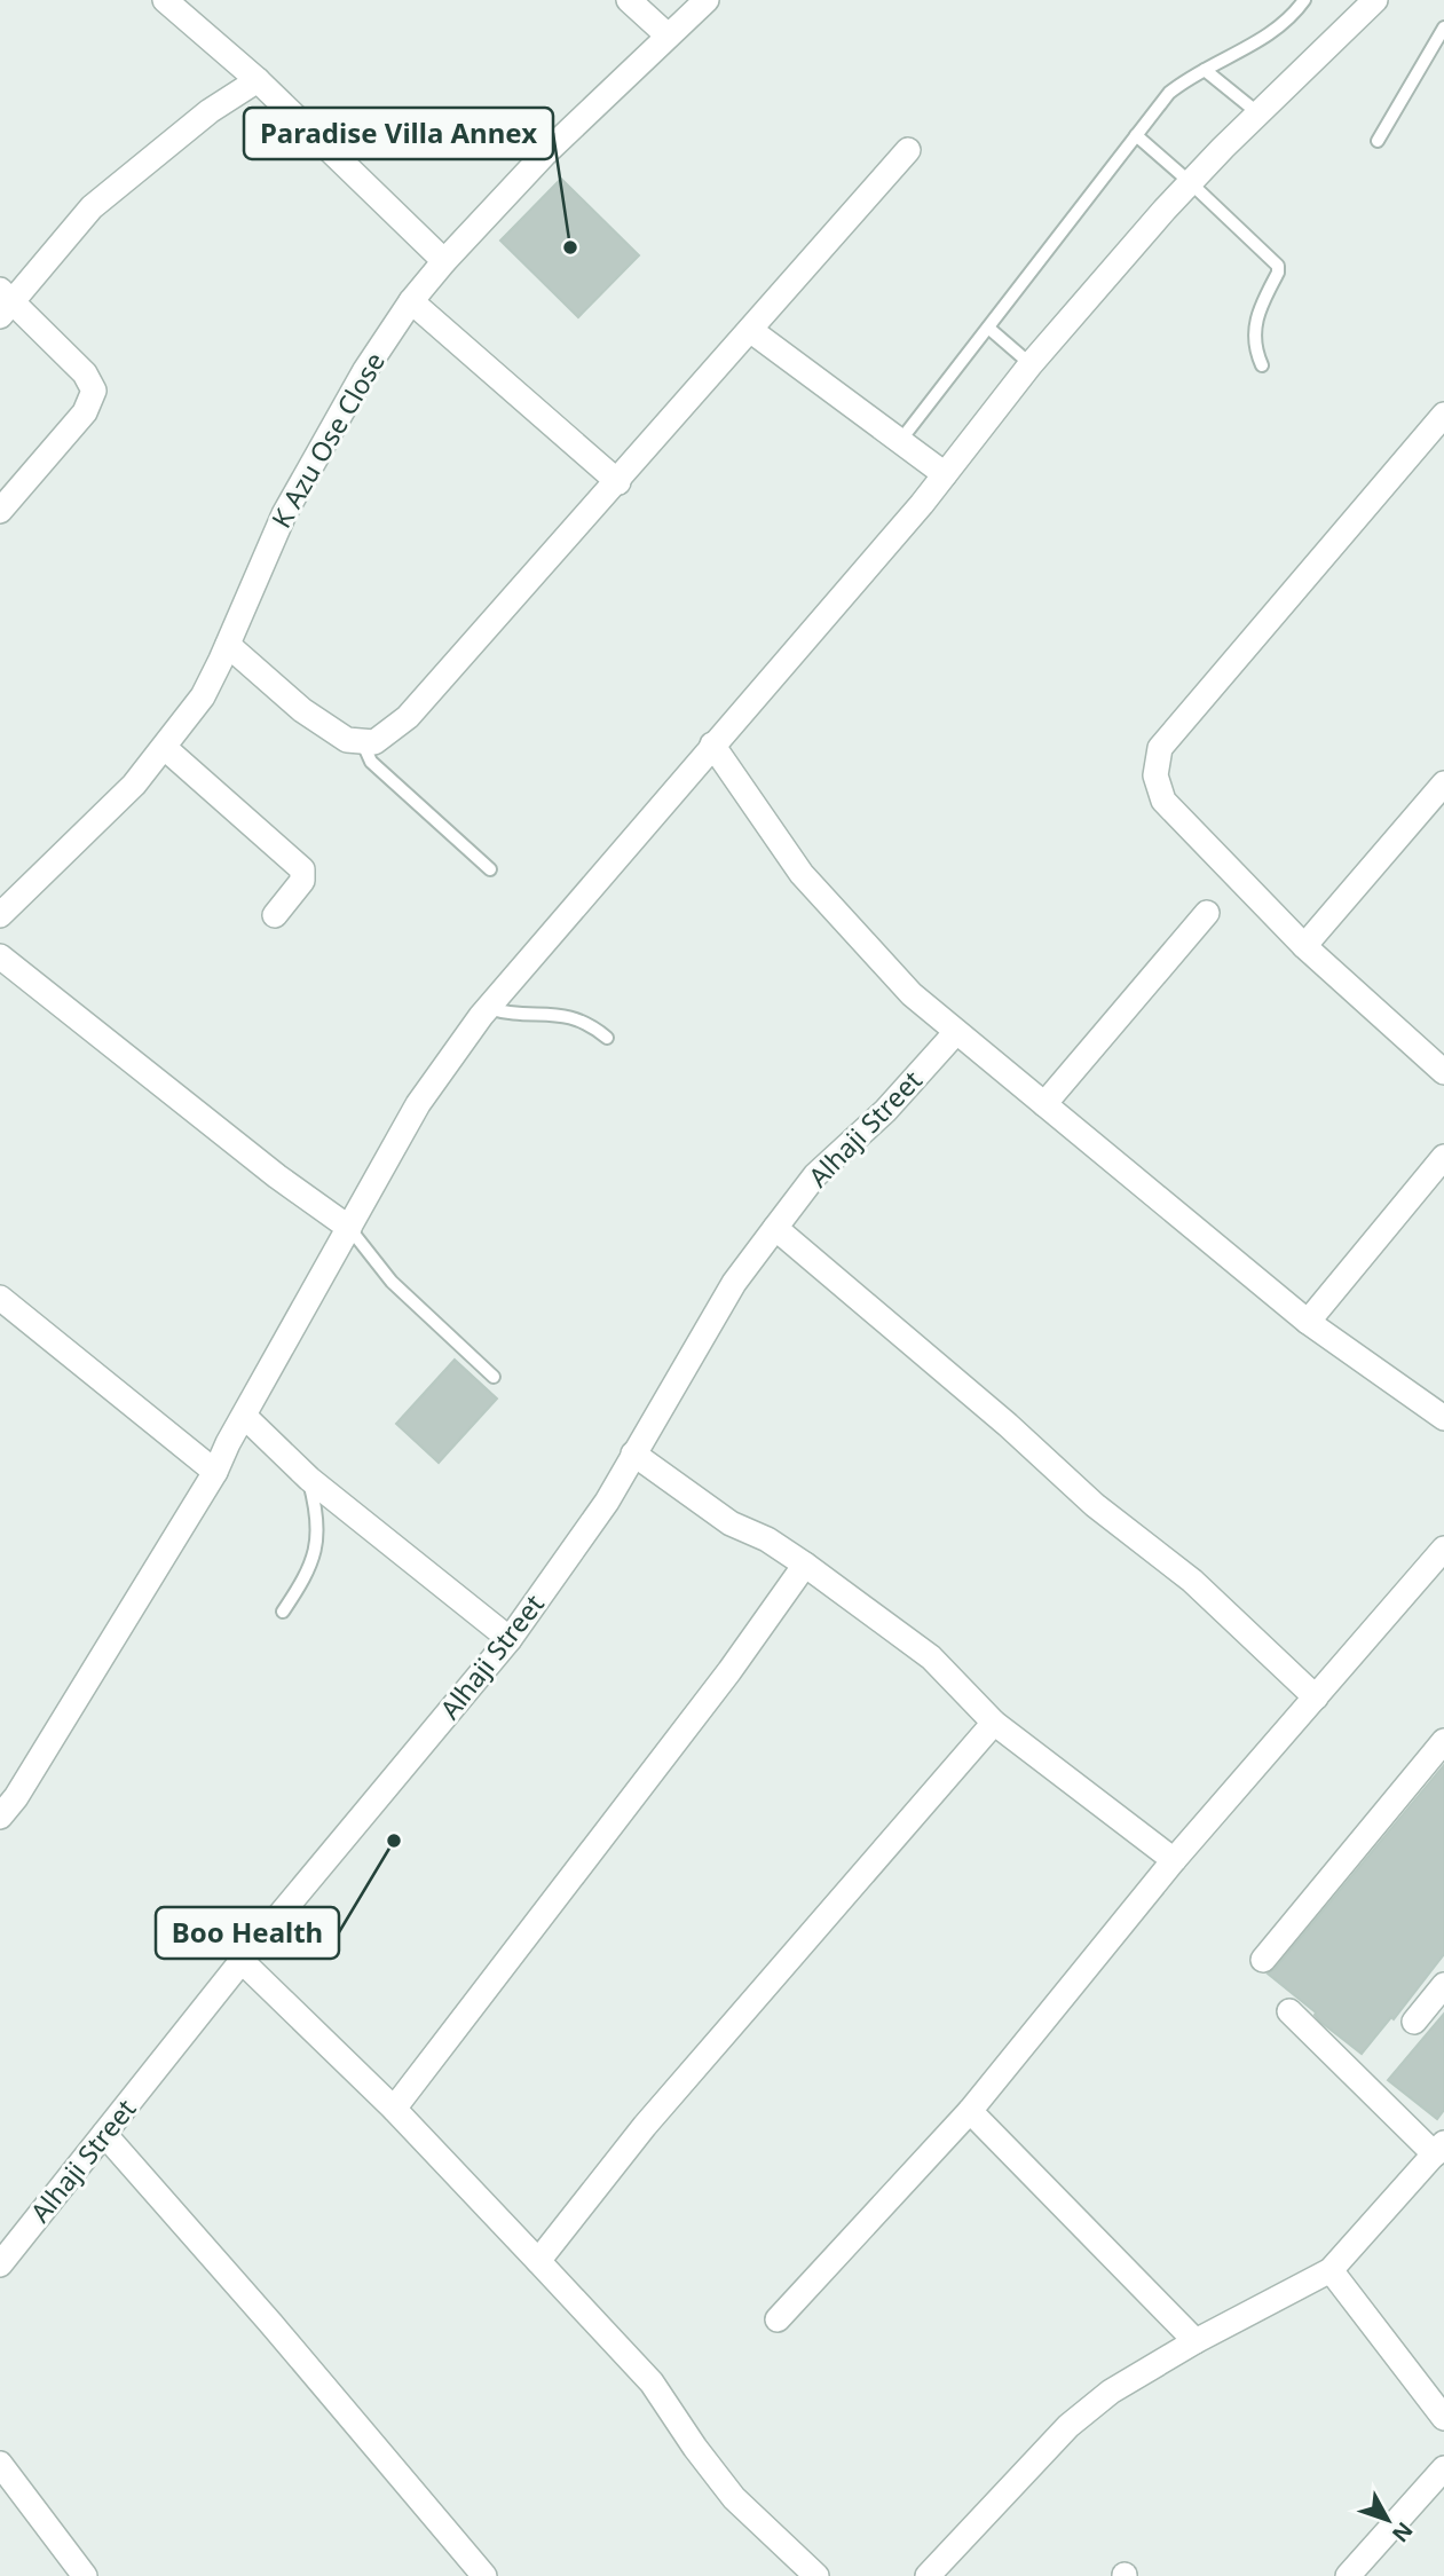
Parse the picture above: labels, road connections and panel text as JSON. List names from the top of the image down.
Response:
{
  "streets": {
    "street": ["K Azu Ose Close", "Alhaji Street"]
  },
  "places": ["Paradise Villa Annex", "Boo Health"],
  "north": "bottom right"
}
